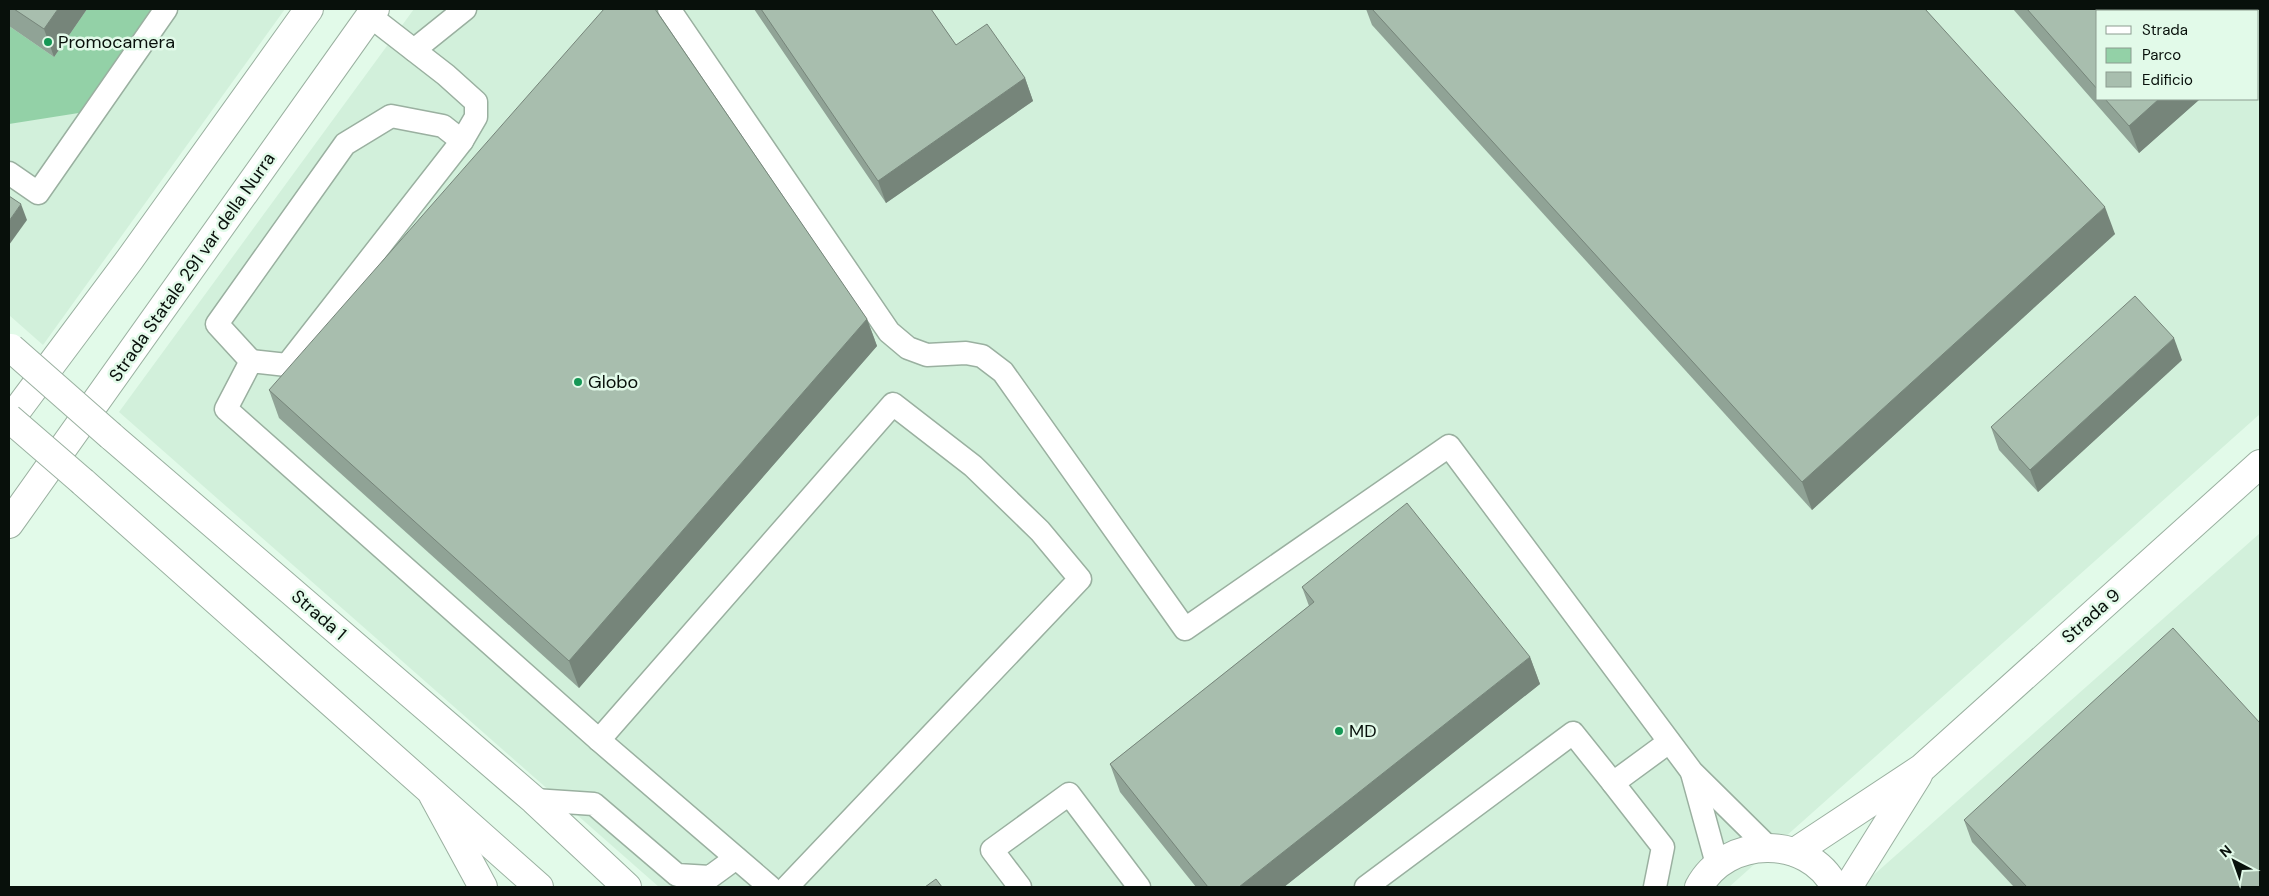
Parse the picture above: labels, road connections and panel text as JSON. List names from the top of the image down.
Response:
{
  "streets": {
    "street": ["Strada Statale 291 var della Nurra", "Strada 1", "Strada 9"]
  },
  "places": ["Promocamera", "Globo", "MD"],
  "legend": ["Strada", "Parco", "Edificio"],
  "north": "top left"
}
